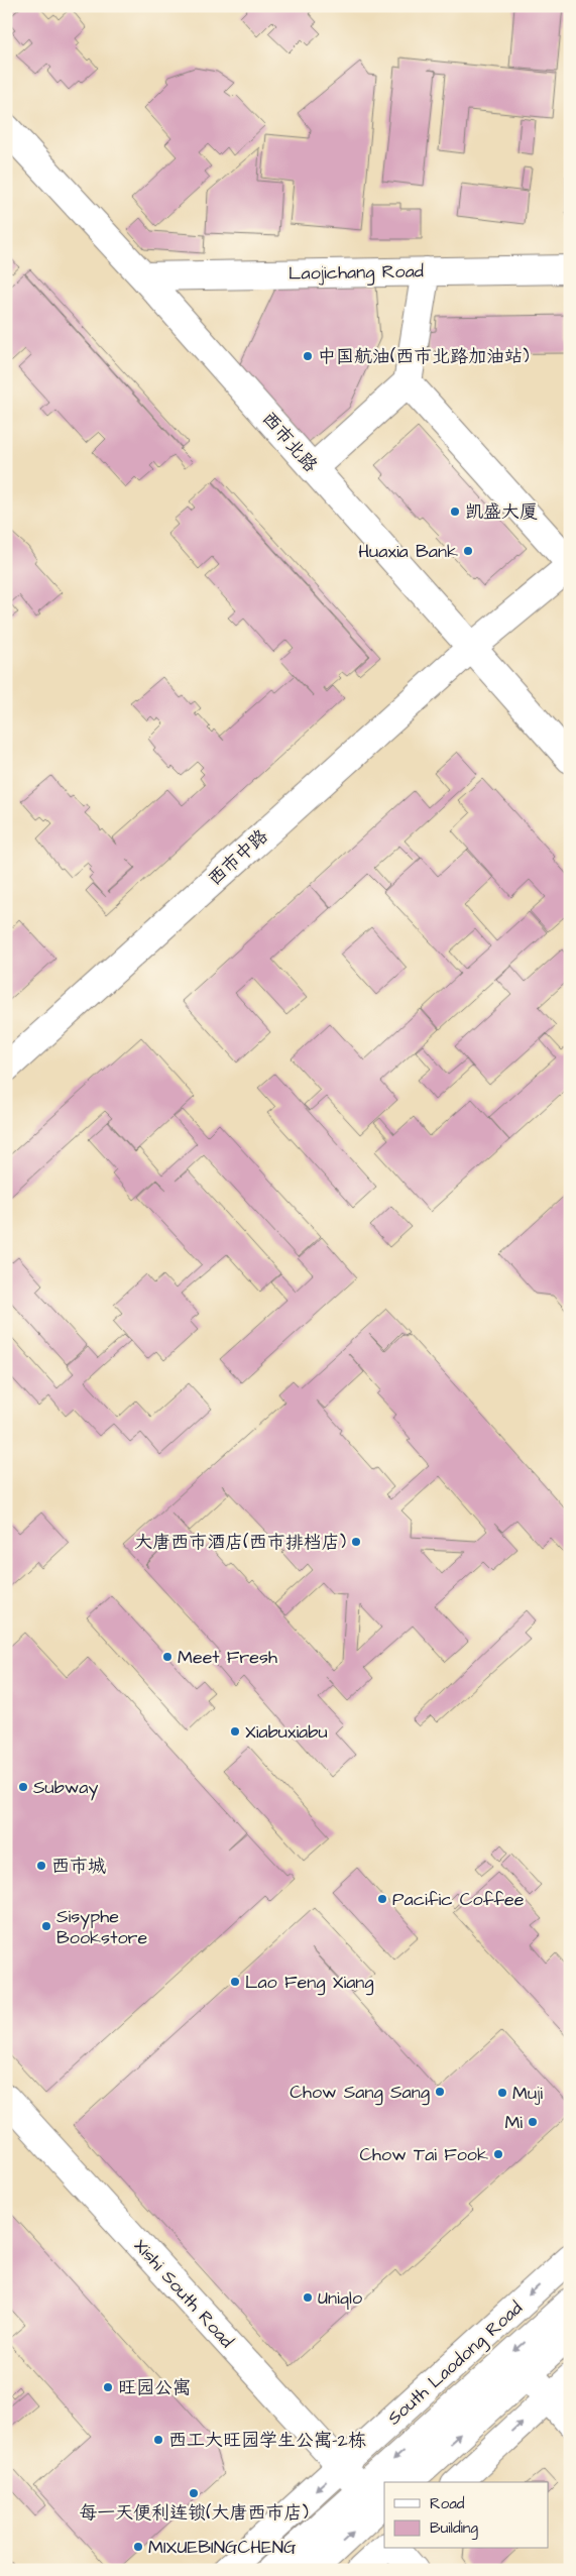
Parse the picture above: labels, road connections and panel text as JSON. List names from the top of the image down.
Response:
{
  "streets": {
    "street": [
      "Laojichang Road",
      "西市北路",
      "西市中路",
      "Xishi South Road",
      "South Laodong Road"
    ]
  },
  "crossings": [
    ["Laojichang Road", "西市北路"],
    ["西市北路", "西市中路"],
    ["Xishi South Road", "South Laodong Road"]
  ],
  "places": [
    "中国航油(西市北路加油站)",
    "凯盛大厦",
    "Huaxia Bank",
    "大唐西市酒店(西市排档店)",
    "Meet Fresh",
    "Xiabuxiabu",
    "Subway",
    "西市城",
    "Pacific Coffee",
    "Sisyphe Bookstore",
    "Lao Feng Xiang",
    "Chow Sang Sang",
    "Muji",
    "Mi",
    "Chow Tai Fook",
    "Uniqlo",
    "旺园公寓",
    "西工大旺园学生公寓-2栋",
    "每一天便利连锁(大唐西市店)",
    "MIXUEBINGCHENG"
  ],
  "legend": ["Road", "Building"]
}
